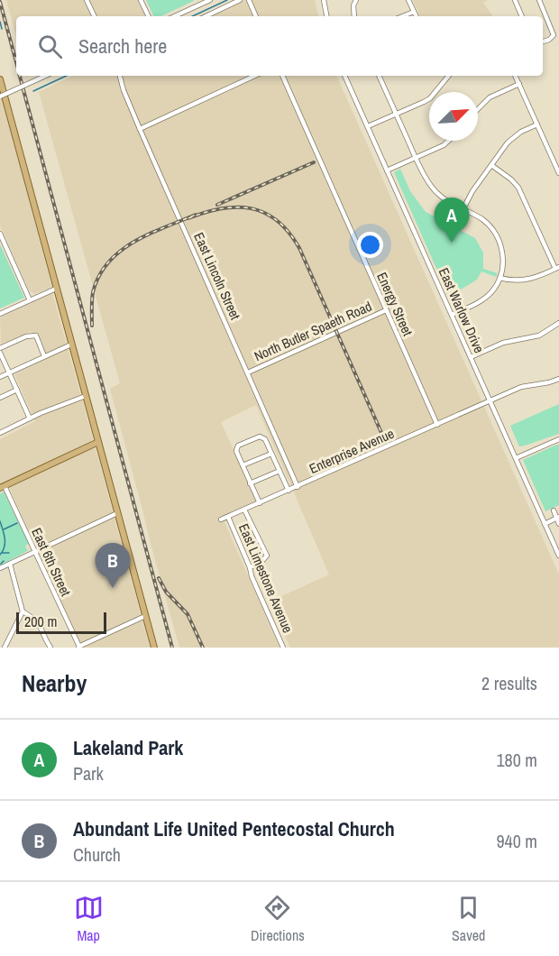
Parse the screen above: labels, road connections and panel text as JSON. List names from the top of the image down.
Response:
{
  "streets": {
    "street": [
      "East Lincoln Street",
      "Energy Street",
      "East Warlow Drive",
      "North Butler Spaeth Road",
      "Enterprise Avenue",
      "East 6th Street",
      "East Limestone Avenue"
    ]
  },
  "crossings": [
    ["East Lincoln Street", "North Butler Spaeth Road"],
    ["East Lincoln Street", "Enterprise Avenue"],
    ["Energy Street", "North Butler Spaeth Road"],
    ["Energy Street", "Enterprise Avenue"],
    ["East Warlow Drive", "Enterprise Avenue"],
    ["Enterprise Avenue", "East Limestone Avenue"]
  ],
  "scale_bar": "200 m",
  "north": "top right",
  "page": {
    "search": "Search here",
    "pins": ["A", "B"],
    "scale": "200 m",
    "heading": ["Nearby", "2 results"],
    "list": [
      {
        "mark": "A",
        "name": "Lakeland Park",
        "note": "Park",
        "value": "180 m"
      },
      {
        "mark": "B",
        "name": "Abundant Life United Pentecostal Church",
        "note": "Church",
        "value": "940 m"
      }
    ],
    "nav": ["Map", "Directions", "Saved"]
  }
}
